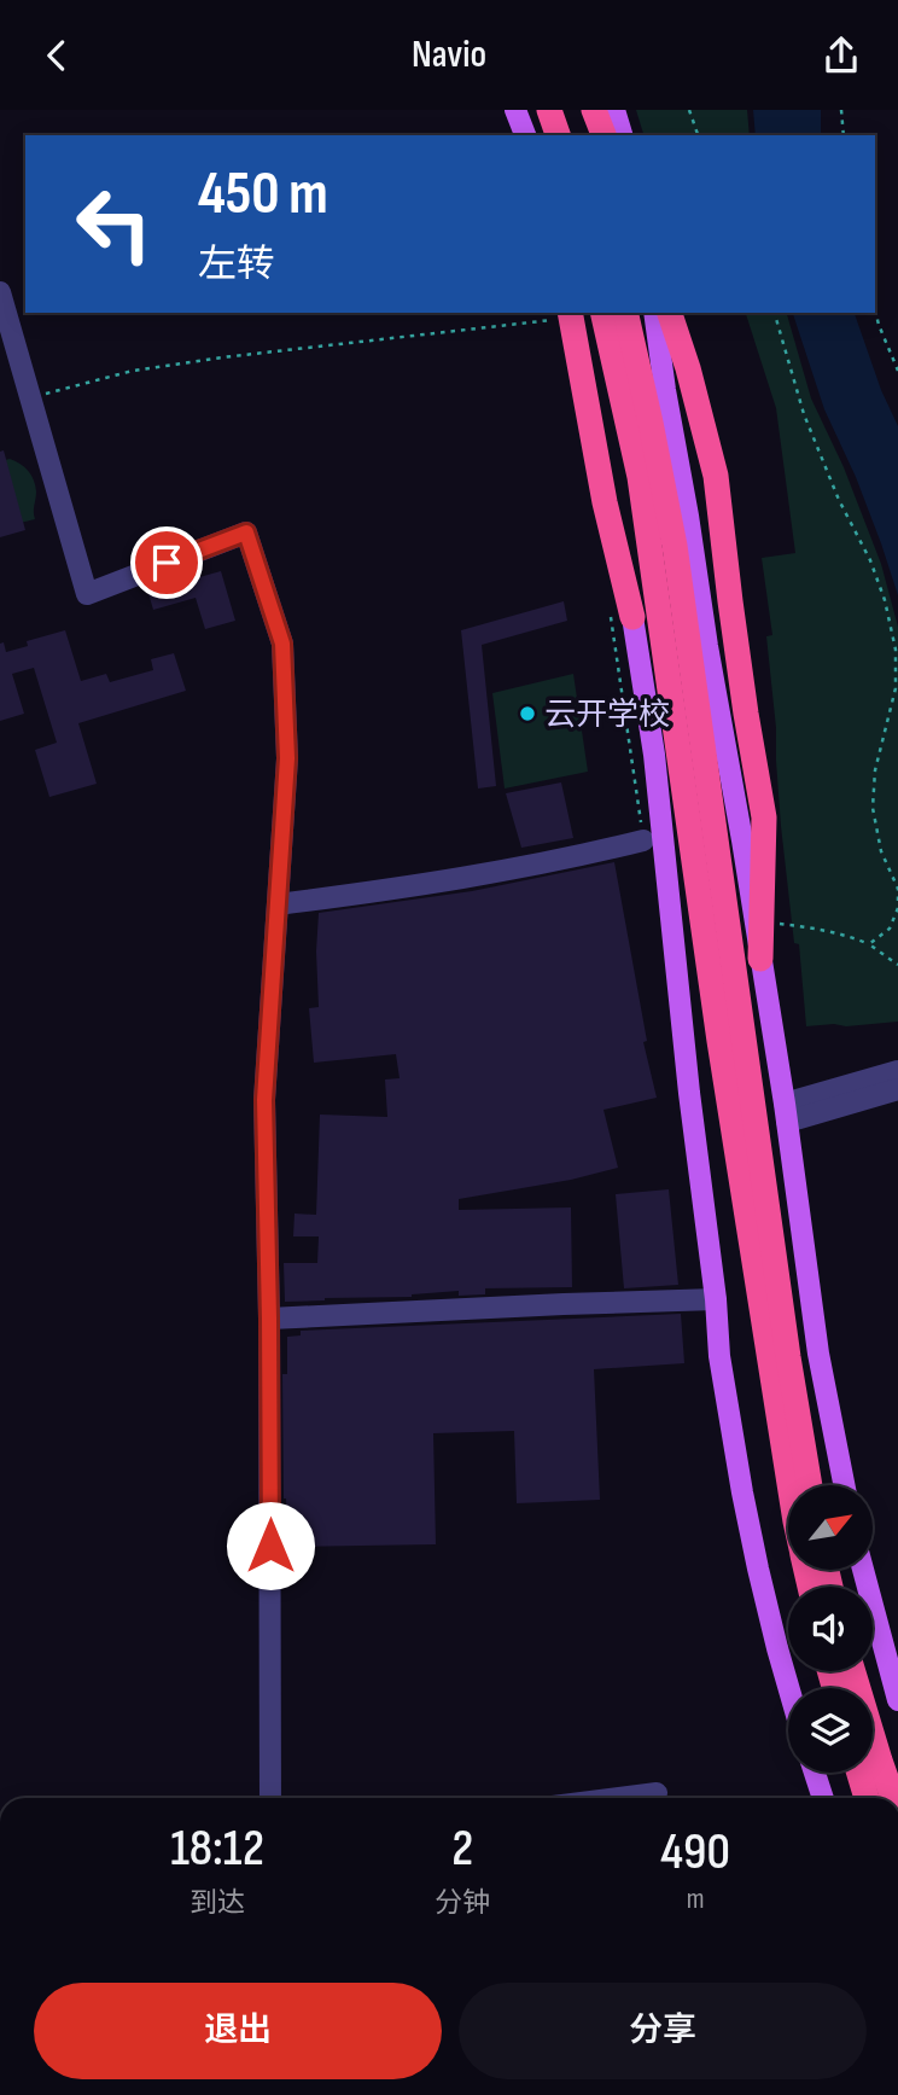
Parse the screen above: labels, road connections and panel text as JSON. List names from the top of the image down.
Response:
{
  "places": ["云开学校"],
  "north": "top right",
  "page": {
    "header": "Navio",
    "turn": ["450 m", "左转"],
    "eta": [
      "18:12",
      "到达",
      "2",
      "分钟",
      "490",
      "m"
    ],
    "buttons": ["退出", "分享"]
  }
}
